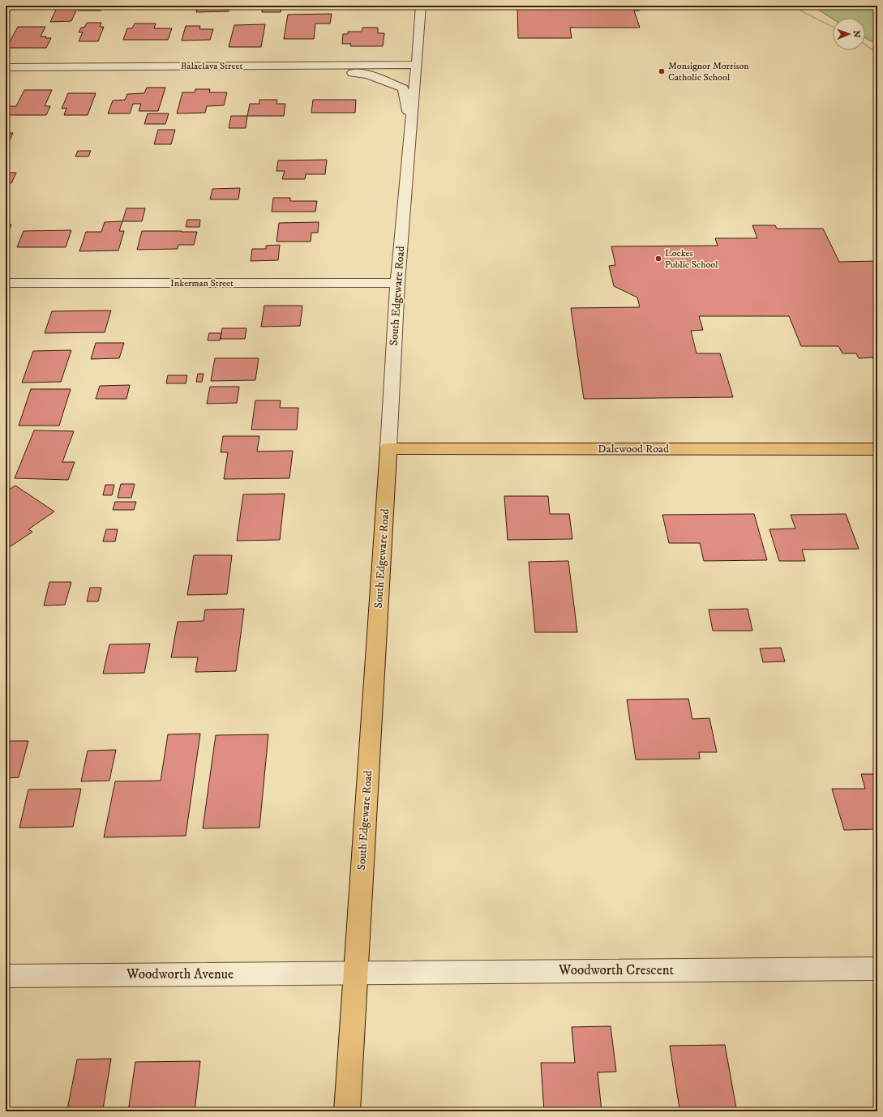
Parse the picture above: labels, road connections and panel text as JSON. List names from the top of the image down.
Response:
{
  "streets": {
    "main road": ["South Edgeware Road", "Dalewood Road"],
    "street": [
      "Balaclava Street",
      "Inkerman Street",
      "Woodworth Crescent",
      "Woodworth Avenue"
    ]
  },
  "crossings": [
    ["Balaclava Street", "South Edgeware Road"],
    ["Inkerman Street", "South Edgeware Road"],
    ["South Edgeware Road", "Dalewood Road"],
    ["South Edgeware Road", "Woodworth Crescent"],
    ["South Edgeware Road", "Woodworth Avenue"],
    ["Woodworth Crescent", "Woodworth Avenue"]
  ],
  "places": ["Monsignor Morrison Catholic School", "Lockes Public School"],
  "north": "right"
}
